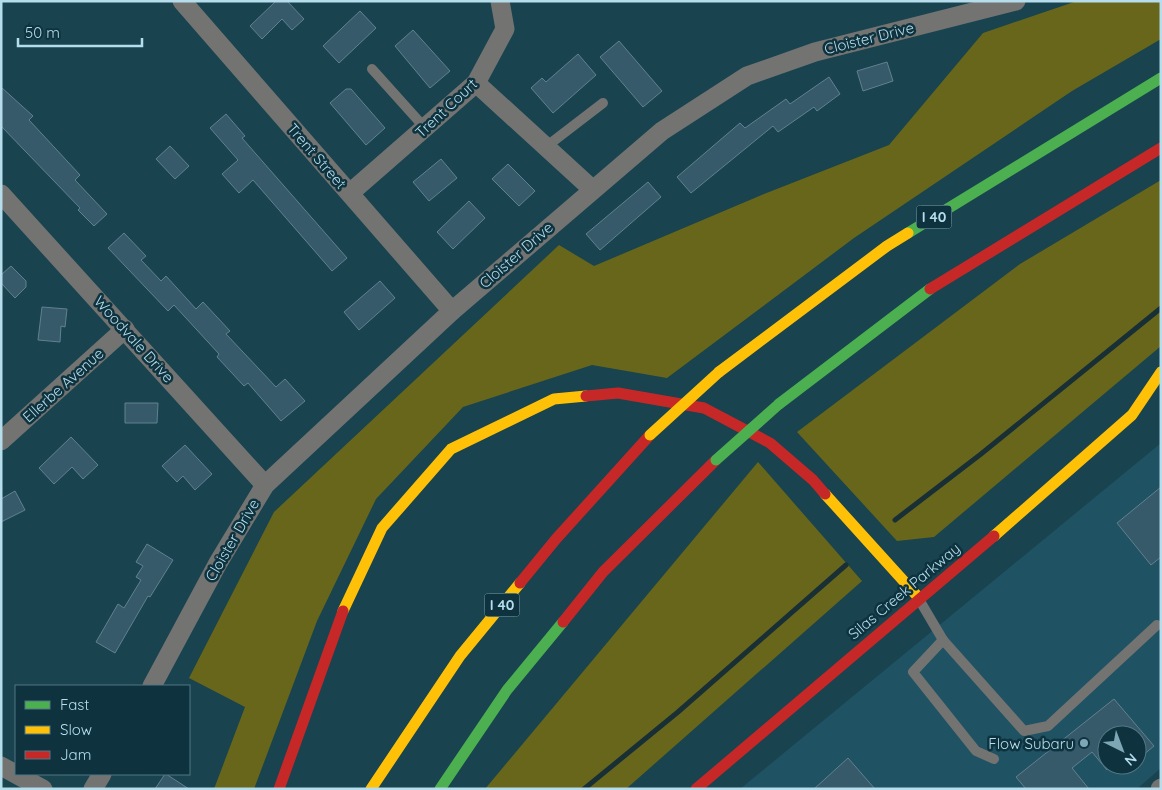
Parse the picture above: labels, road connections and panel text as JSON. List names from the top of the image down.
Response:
{
  "streets": {
    "main road": ["I 40", "Silas Creek Parkway"],
    "street": [
      "Cloister Drive",
      "Trent Court",
      "Trent Street",
      "Woodvale Drive",
      "Ellerbe Avenue"
    ]
  },
  "crossings": [
    ["Cloister Drive", "Trent Street"],
    ["Cloister Drive", "Woodvale Drive"],
    ["Trent Court", "Trent Street"],
    ["Woodvale Drive", "Ellerbe Avenue"]
  ],
  "places": ["Flow Subaru"],
  "legend": ["Fast", "Slow", "Jam"],
  "scale_bar": "50 m",
  "north": "bottom right"
}
